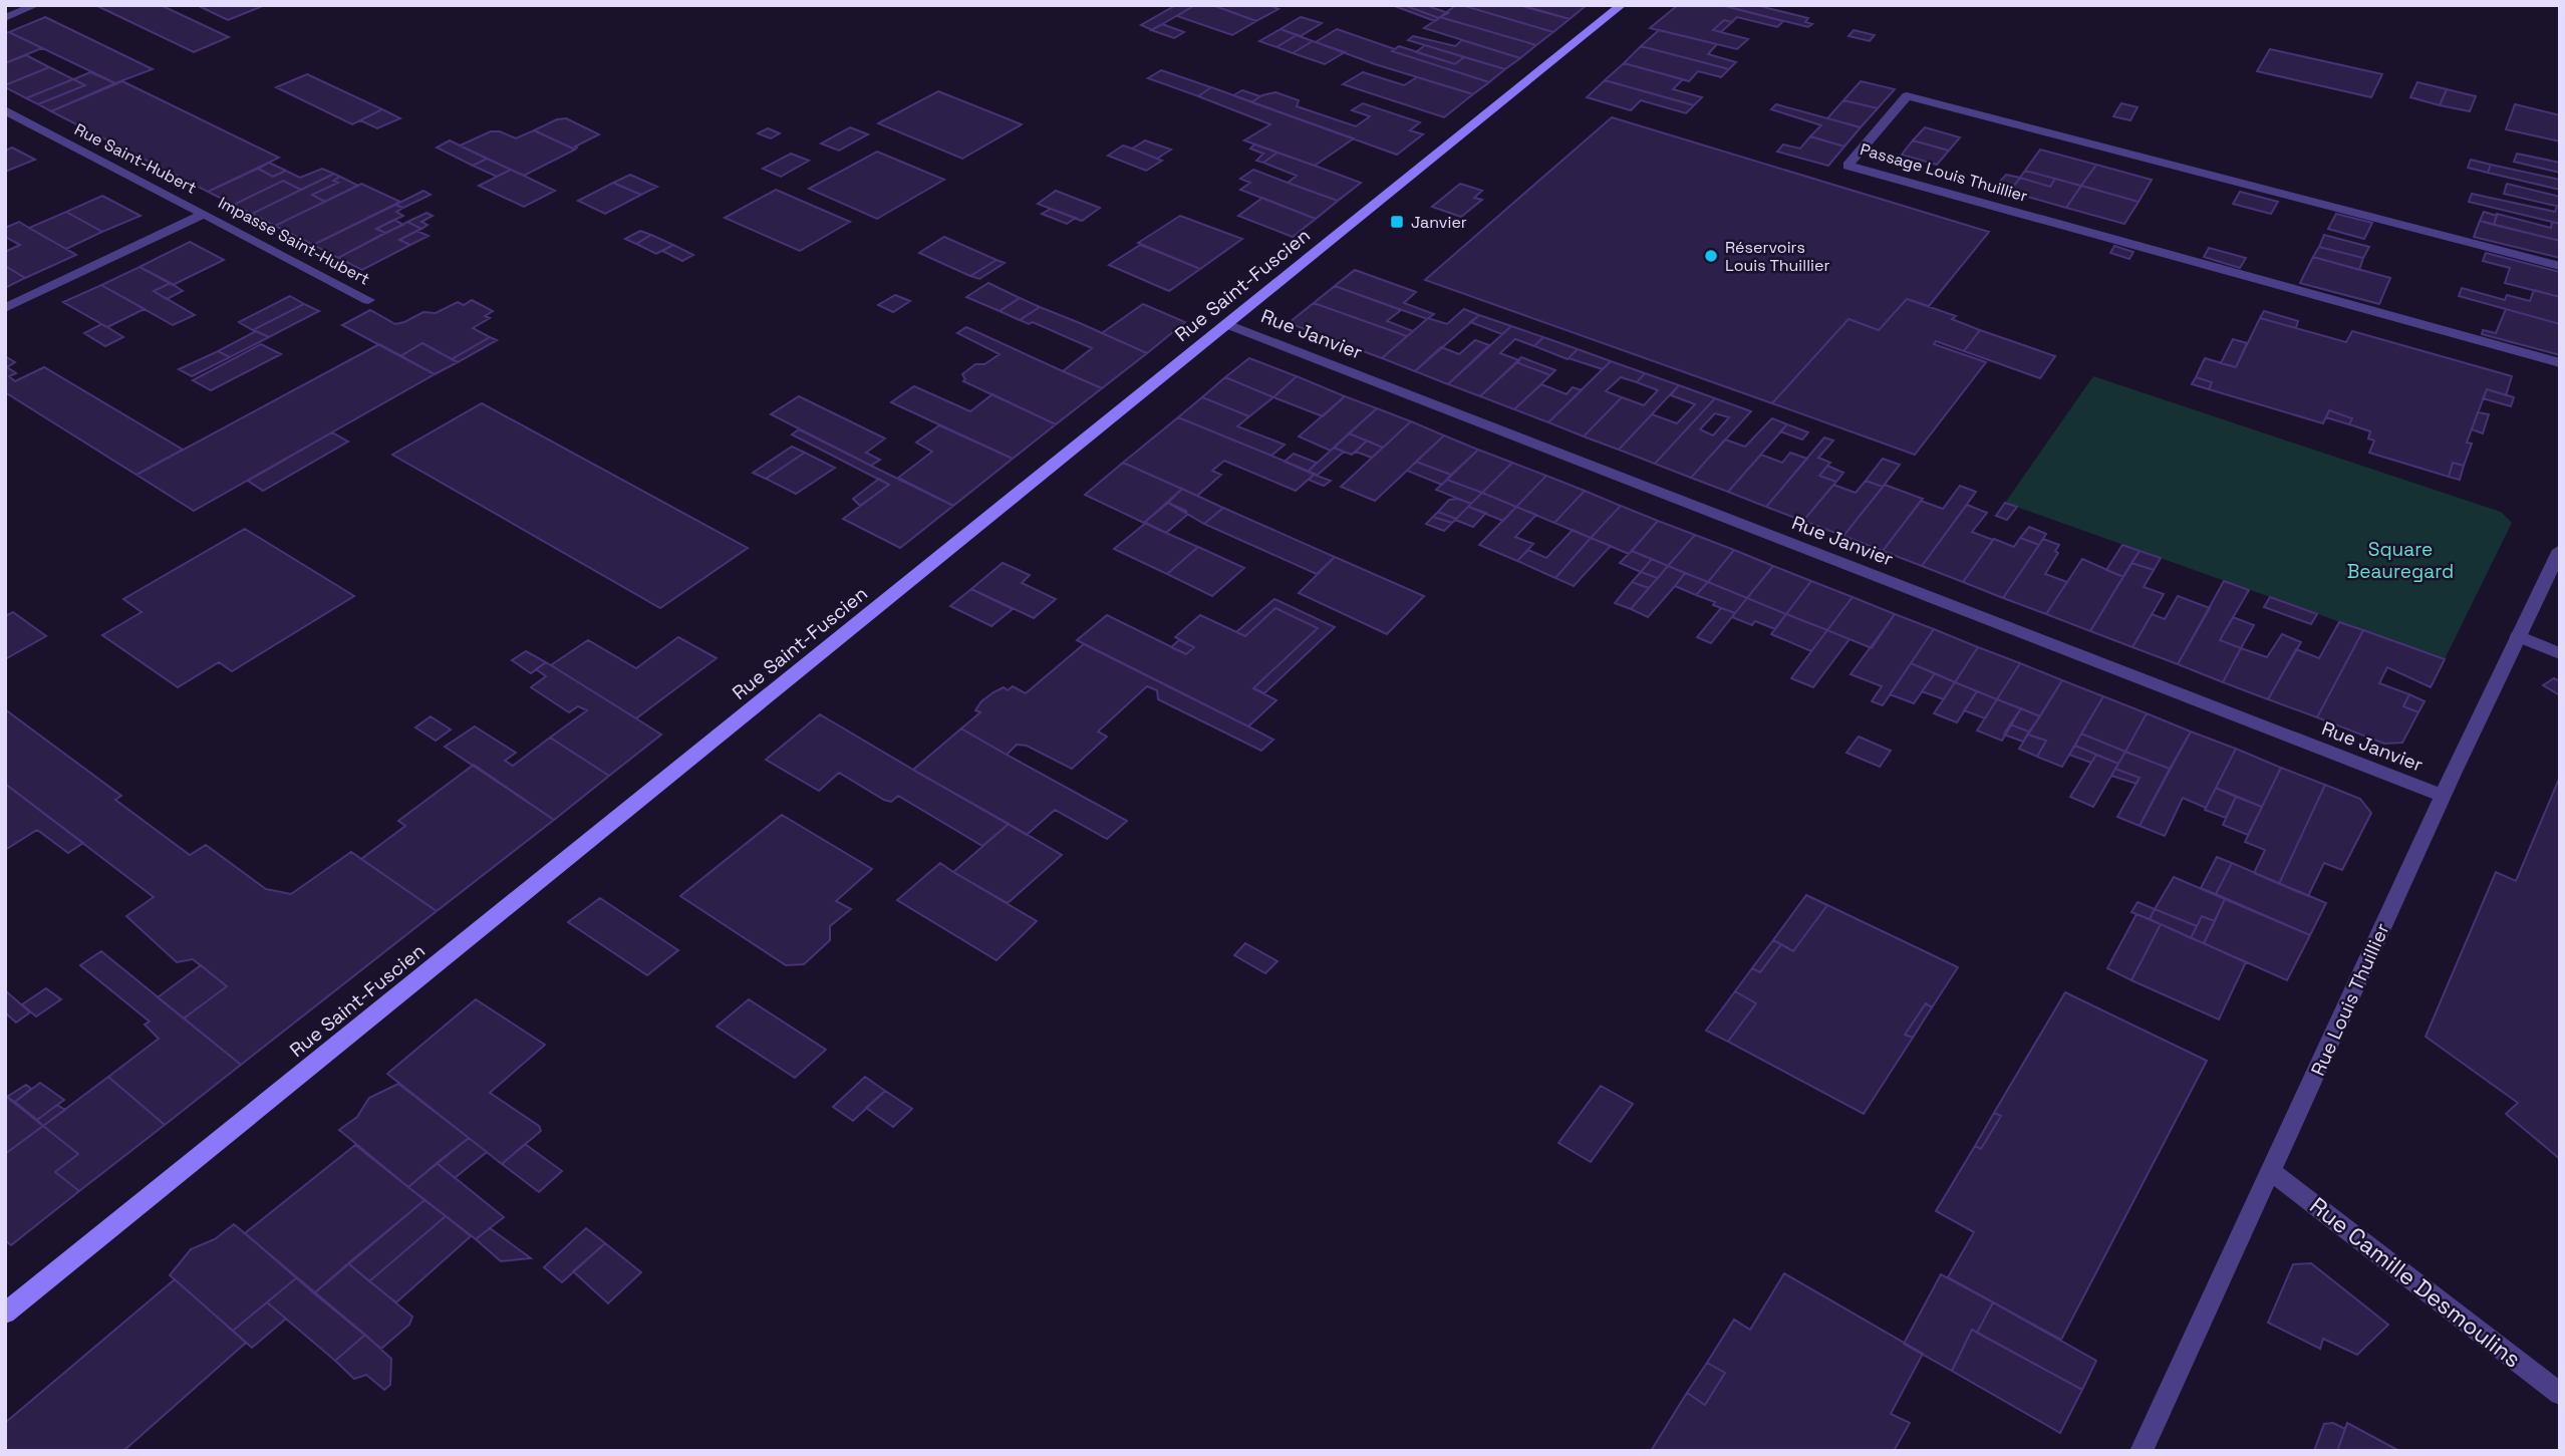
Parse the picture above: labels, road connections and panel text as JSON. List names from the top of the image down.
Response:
{
  "streets": {
    "main road": ["Rue Saint-Fuscien"],
    "street": [
      "Rue Saint-Hubert",
      "Passage Louis Thuillier",
      "Impasse Saint-Hubert",
      "Rue Janvier",
      "Rue Louis Thuillier",
      "Rue Camille Desmoulins"
    ]
  },
  "crossings": [
    ["Rue Saint-Hubert", "Impasse Saint-Hubert"],
    ["Rue Saint-Fuscien", "Rue Janvier"],
    ["Rue Janvier", "Rue Louis Thuillier"],
    ["Rue Louis Thuillier", "Rue Camille Desmoulins"]
  ],
  "parks": ["Square Beauregard"],
  "places": {
    "transit": ["Janvier"],
    "other": ["Réservoirs Louis Thuillier"]
  }
}
